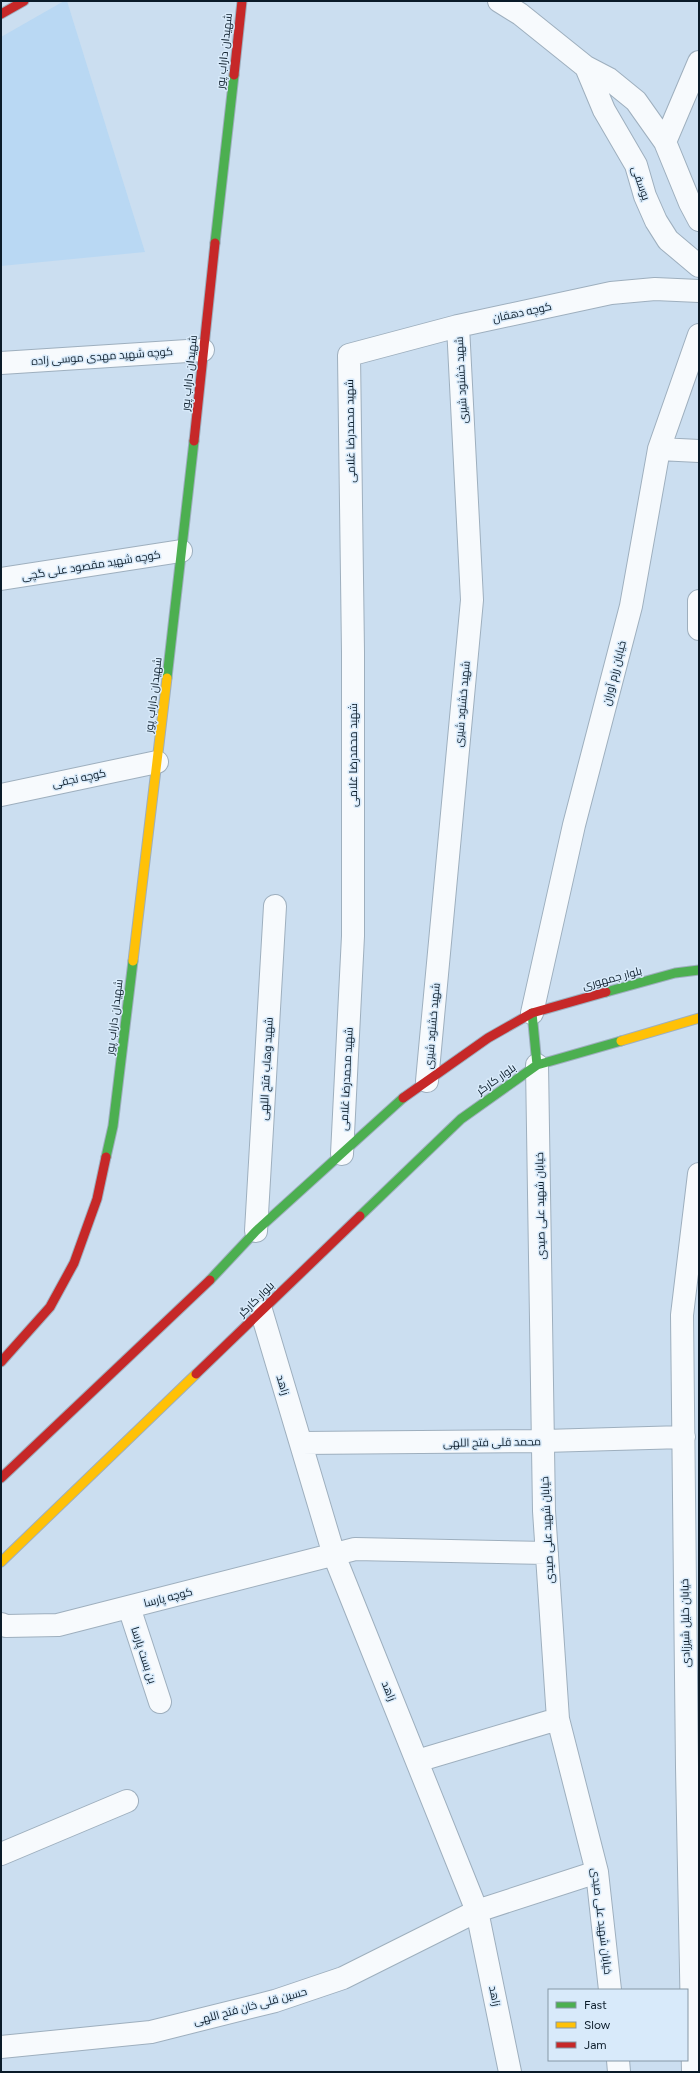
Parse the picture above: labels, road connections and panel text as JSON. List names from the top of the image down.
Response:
{
  "streets": {
    "street": [
      "شهیدان داراب پور",
      "یوسفی",
      "کوچه دهقان",
      "کوچه شهید مهدی موسی زاده",
      "شهید خشنود شیری",
      "شهید محمدرضا غلامی",
      "کوچه شهید مقصود علی گچی",
      "خیابان رزم آوران",
      "کوچه نجفی",
      "بلوار جمهوری",
      "شهید وهاب فتح اللهی",
      "بلوار کارگر",
      "خیابان شهید علی صیدی",
      "زاهد",
      "محمد قلی فتح اللهی",
      "کوچه پارسا",
      "خیابان خلیل شیرزادی",
      "بن بست پارسا",
      "حسین قلی خان فتح اللهی"
    ]
  },
  "crossings": [
    ["شهیدان داراب پور", "کوچه شهید مهدی موسی زاده"],
    ["شهیدان داراب پور", "کوچه شهید مقصود علی گچی"],
    ["شهیدان داراب پور", "کوچه نجفی"],
    ["کوچه دهقان", "شهید خشنود شیری"],
    ["کوچه دهقان", "شهید محمدرضا غلامی"],
    ["خیابان رزم آوران", "بلوار جمهوری"],
    ["بلوار کارگر", "خیابان شهید علی صیدی"],
    ["بلوار کارگر", "زاهد"],
    ["خیابان شهید علی صیدی", "محمد قلی فتح اللهی"],
    ["خیابان شهید علی صیدی", "کوچه پارسا"],
    ["خیابان شهید علی صیدی", "حسین قلی خان فتح اللهی"],
    ["زاهد", "محمد قلی فتح اللهی"],
    ["زاهد", "کوچه پارسا"],
    ["زاهد", "حسین قلی خان فتح اللهی"],
    ["محمد قلی فتح اللهی", "خیابان خلیل شیرزادی"],
    ["کوچه پارسا", "بن بست پارسا"]
  ],
  "legend": ["Fast", "Slow", "Jam"]
}
